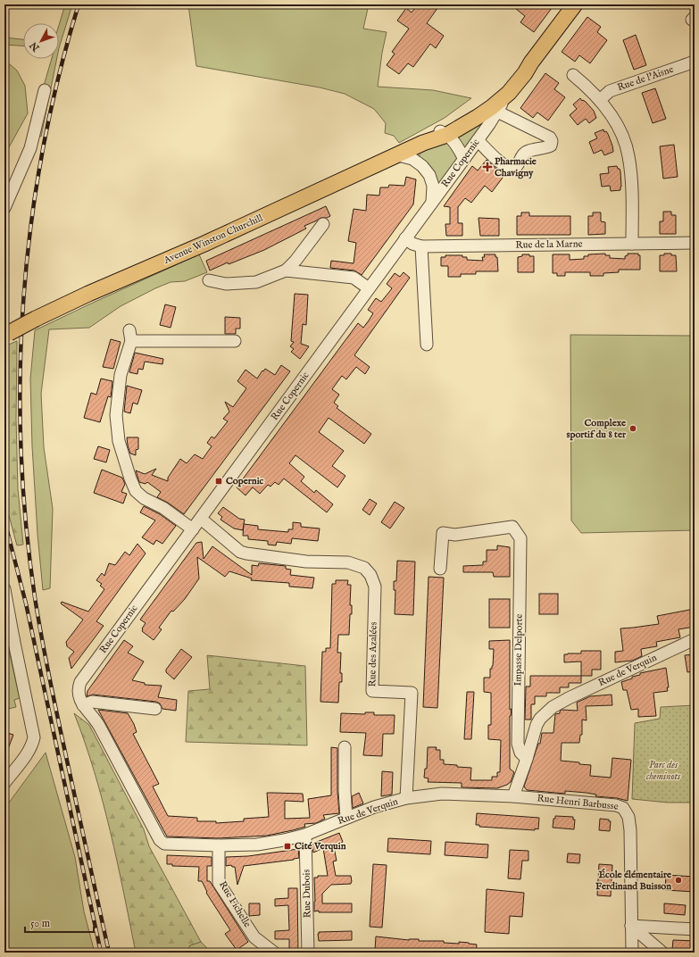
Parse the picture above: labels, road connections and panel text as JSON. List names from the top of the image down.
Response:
{
  "streets": {
    "main road": ["Avenue Winston Churchill"],
    "street": [
      "Rue de l'Aisne",
      "Rue Copernic",
      "Rue de la Marne",
      "Impasse Delporte",
      "Rue des Azalées",
      "Rue de Verquin",
      "Rue Henri Barbusse",
      "Rue Dubois",
      "Rue Fichelle"
    ]
  },
  "crossings": [
    ["Rue Copernic", "Avenue Winston Churchill"],
    ["Rue Copernic", "Rue de la Marne"],
    ["Rue Copernic", "Rue des Azalées"],
    ["Rue Copernic", "Rue de Verquin"],
    ["Impasse Delporte", "Rue de Verquin"],
    ["Rue des Azalées", "Rue de Verquin"],
    ["Rue de Verquin", "Rue Henri Barbusse"],
    ["Rue de Verquin", "Rue Dubois"],
    ["Rue de Verquin", "Rue Fichelle"]
  ],
  "parks": ["Parc des cheminots"],
  "places": {
    "health": ["Pharmacie Chavigny"],
    "other": ["Complexe sportif du 8 ter", "École élémentaire Ferdinand Buisson"],
    "transit": ["Copernic", "Cité Verquin"]
  },
  "scale_bar": "50 m",
  "north": "bottom left"
}
